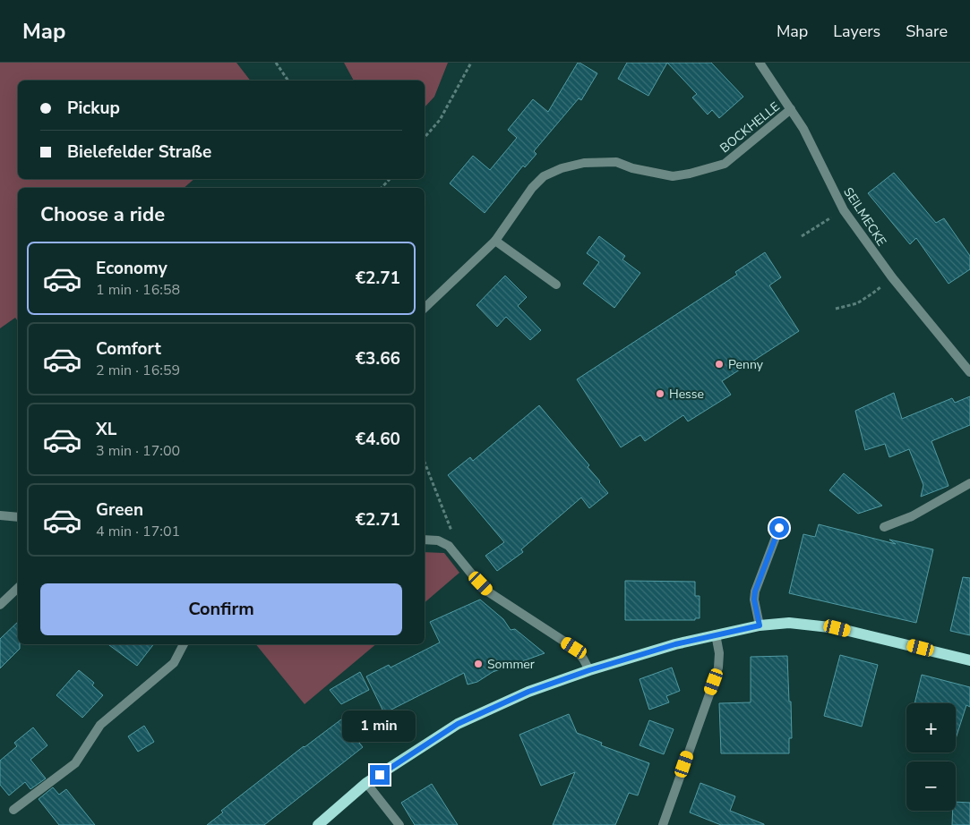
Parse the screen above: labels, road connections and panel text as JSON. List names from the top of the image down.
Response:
{
  "streets": {
    "street": ["BOCKHELLE", "SEILMECKE"]
  },
  "crossings": [
    ["BOCKHELLE", "SEILMECKE"]
  ],
  "places": ["Penny", "Hesse", "Sommer"],
  "page": {
    "header": "Map",
    "nav": ["Map", "Layers", "Share"],
    "banner": ["Pickup", "Bielefelder Straße"],
    "heading": "Choose a ride",
    "list": [
      {
        "name": "Economy",
        "note": "1 min · 16:58",
        "value": "€2.71"
      },
      {
        "name": "Comfort",
        "note": "2 min · 16:59",
        "value": "€3.66"
      },
      {
        "name": "XL",
        "note": "3 min · 17:00",
        "value": "€4.60"
      },
      {
        "name": "Green",
        "note": "4 min · 17:01",
        "value": "€2.71"
      }
    ],
    "buttons": "Confirm",
    "map_buttons": ["+", "−"],
    "bubble": "1 min"
  }
}
